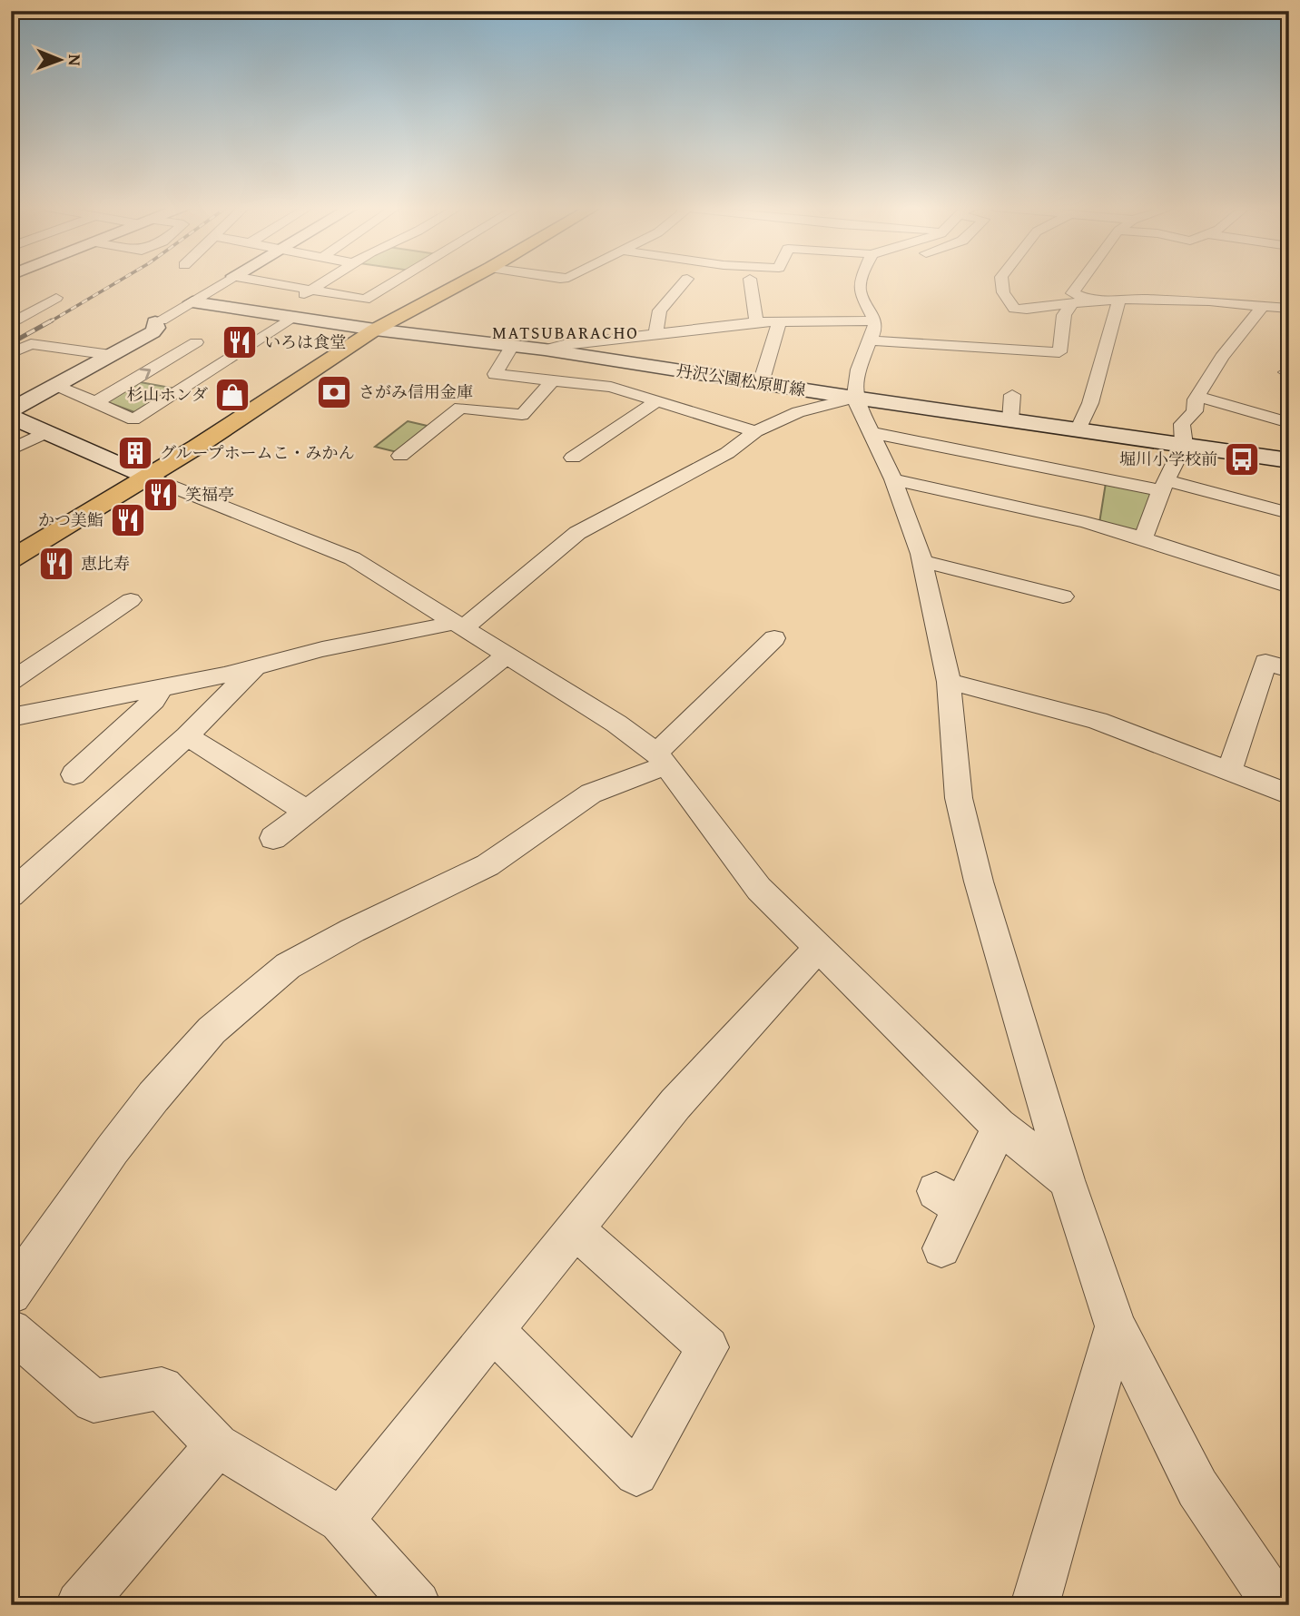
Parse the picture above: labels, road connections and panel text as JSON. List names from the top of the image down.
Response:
{
  "streets": {
    "main road": ["丹沢公園松原町線"]
  },
  "districts": ["MATSUBARACHO"],
  "places": {
    "restaurant": [
      "いろは食堂",
      "笑福亭",
      "かつ美鮨",
      "恵比寿"
    ],
    "bank": ["さがみ信用金庫"],
    "shop": ["杉山ホンダ"],
    "building": ["グループホームこ・みかん"],
    "bus stop": ["堀川小学校前"]
  },
  "north": "right"
}
